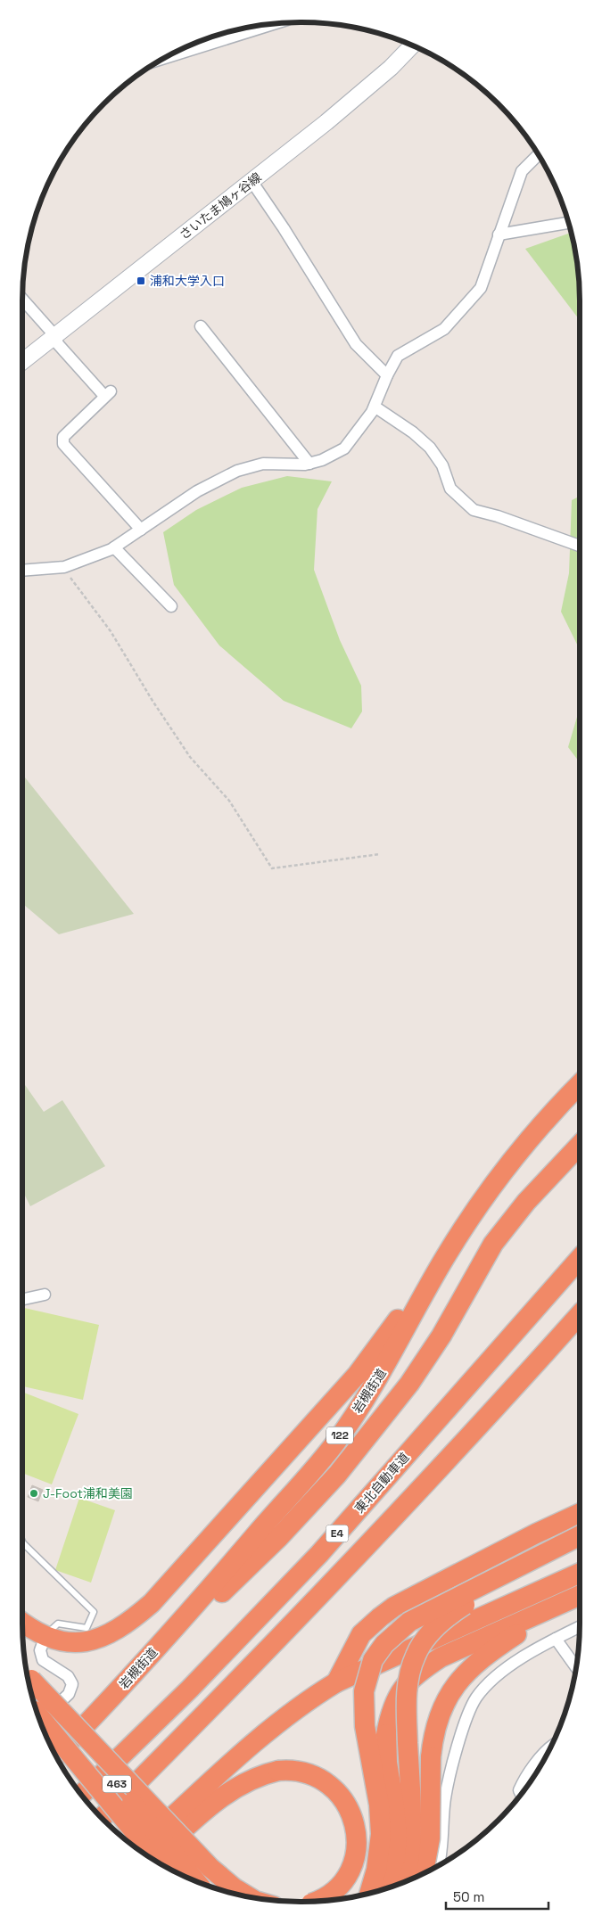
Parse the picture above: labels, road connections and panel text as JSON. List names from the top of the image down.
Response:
{
  "streets": {
    "highway": [
      "岩槻街道",
      "122",
      "東北自動車道",
      "E4",
      "463"
    ],
    "main road": ["さいたま鳩ヶ谷線"]
  },
  "places": {
    "transit": ["浦和大学入口"],
    "other": ["J-Foot浦和美園"]
  },
  "scale_bar": "50 m"
}
